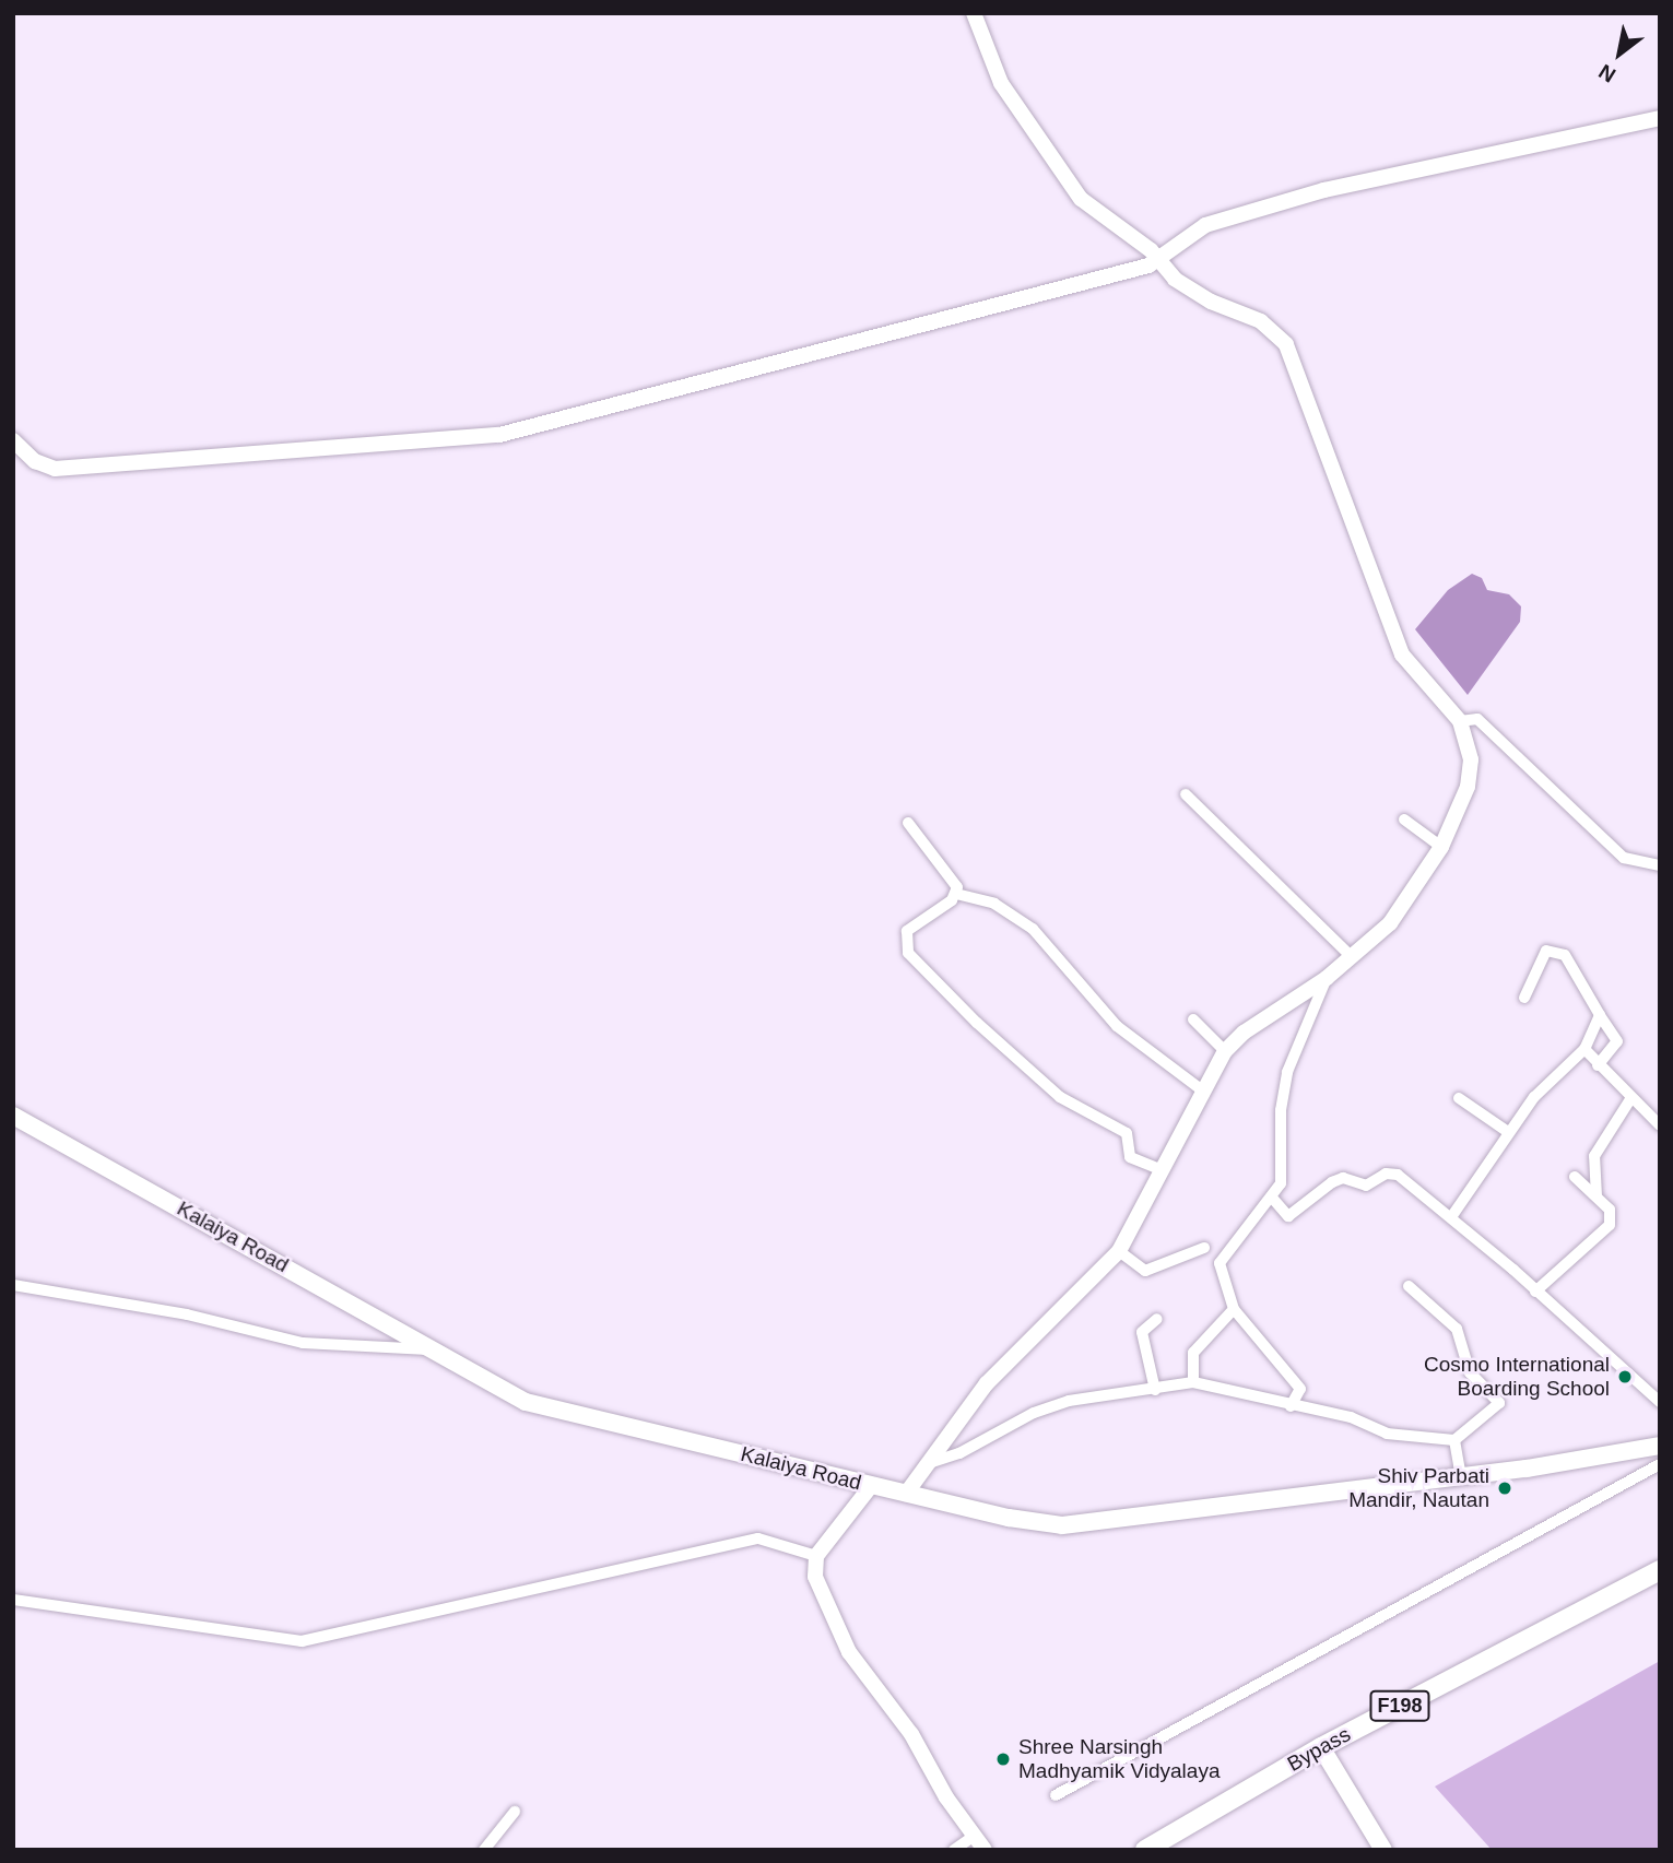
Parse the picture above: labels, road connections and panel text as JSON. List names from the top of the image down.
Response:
{
  "streets": {
    "main road": ["Kalaiya Road", "F198", "Bypass"]
  },
  "places": ["Cosmo International Boarding School", "Shiv Parbati Mandir, Nautan", "Shree Narsingh Madhyamik Vidyalaya"],
  "north": "bottom left"
}
